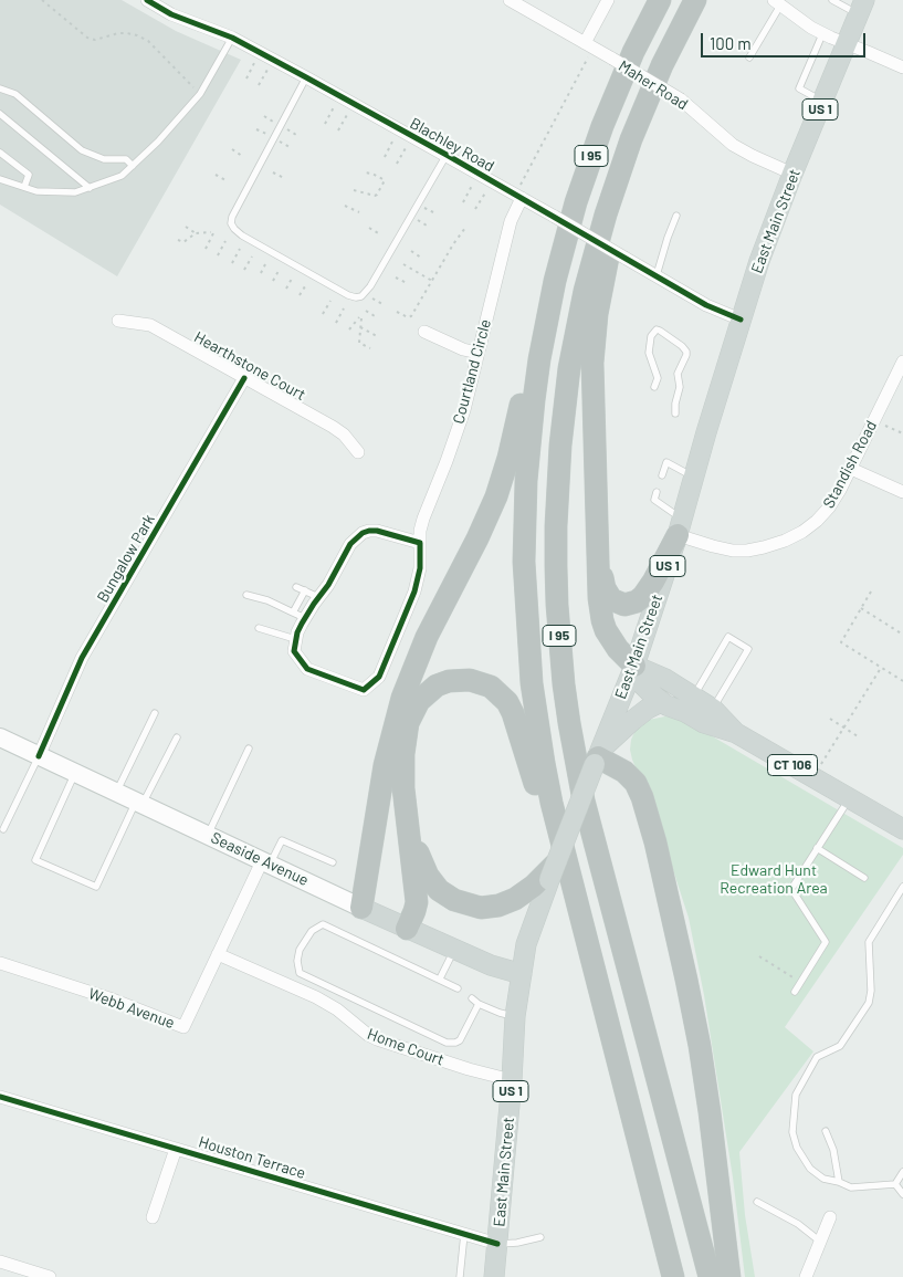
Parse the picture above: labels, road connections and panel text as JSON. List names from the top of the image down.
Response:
{
  "streets": {
    "highway": ["I 95"],
    "main road": [
      "US 1",
      "East Main Street",
      "CT 106",
      "Seaside Avenue"
    ],
    "street": [
      "Maher Road",
      "Blachley Road",
      "Hearthstone Court",
      "Courtland Circle",
      "Standish Road",
      "Bungalow Park",
      "Webb Avenue",
      "Home Court",
      "Houston Terrace"
    ]
  },
  "crossings": [
    ["Maher Road", "East Main Street"],
    ["Blachley Road", "East Main Street"],
    ["Blachley Road", "Courtland Circle"],
    ["East Main Street", "Standish Road"],
    ["East Main Street", "CT 106"],
    ["East Main Street", "Seaside Avenue"],
    ["East Main Street", "Home Court"],
    ["East Main Street", "Houston Terrace"],
    ["Hearthstone Court", "Bungalow Park"],
    ["Bungalow Park", "Seaside Avenue"],
    ["Seaside Avenue", "Webb Avenue"],
    ["Webb Avenue", "Home Court"]
  ],
  "parks": ["Edward Hunt Recreation Area"],
  "scale_bar": "100 m"
}
